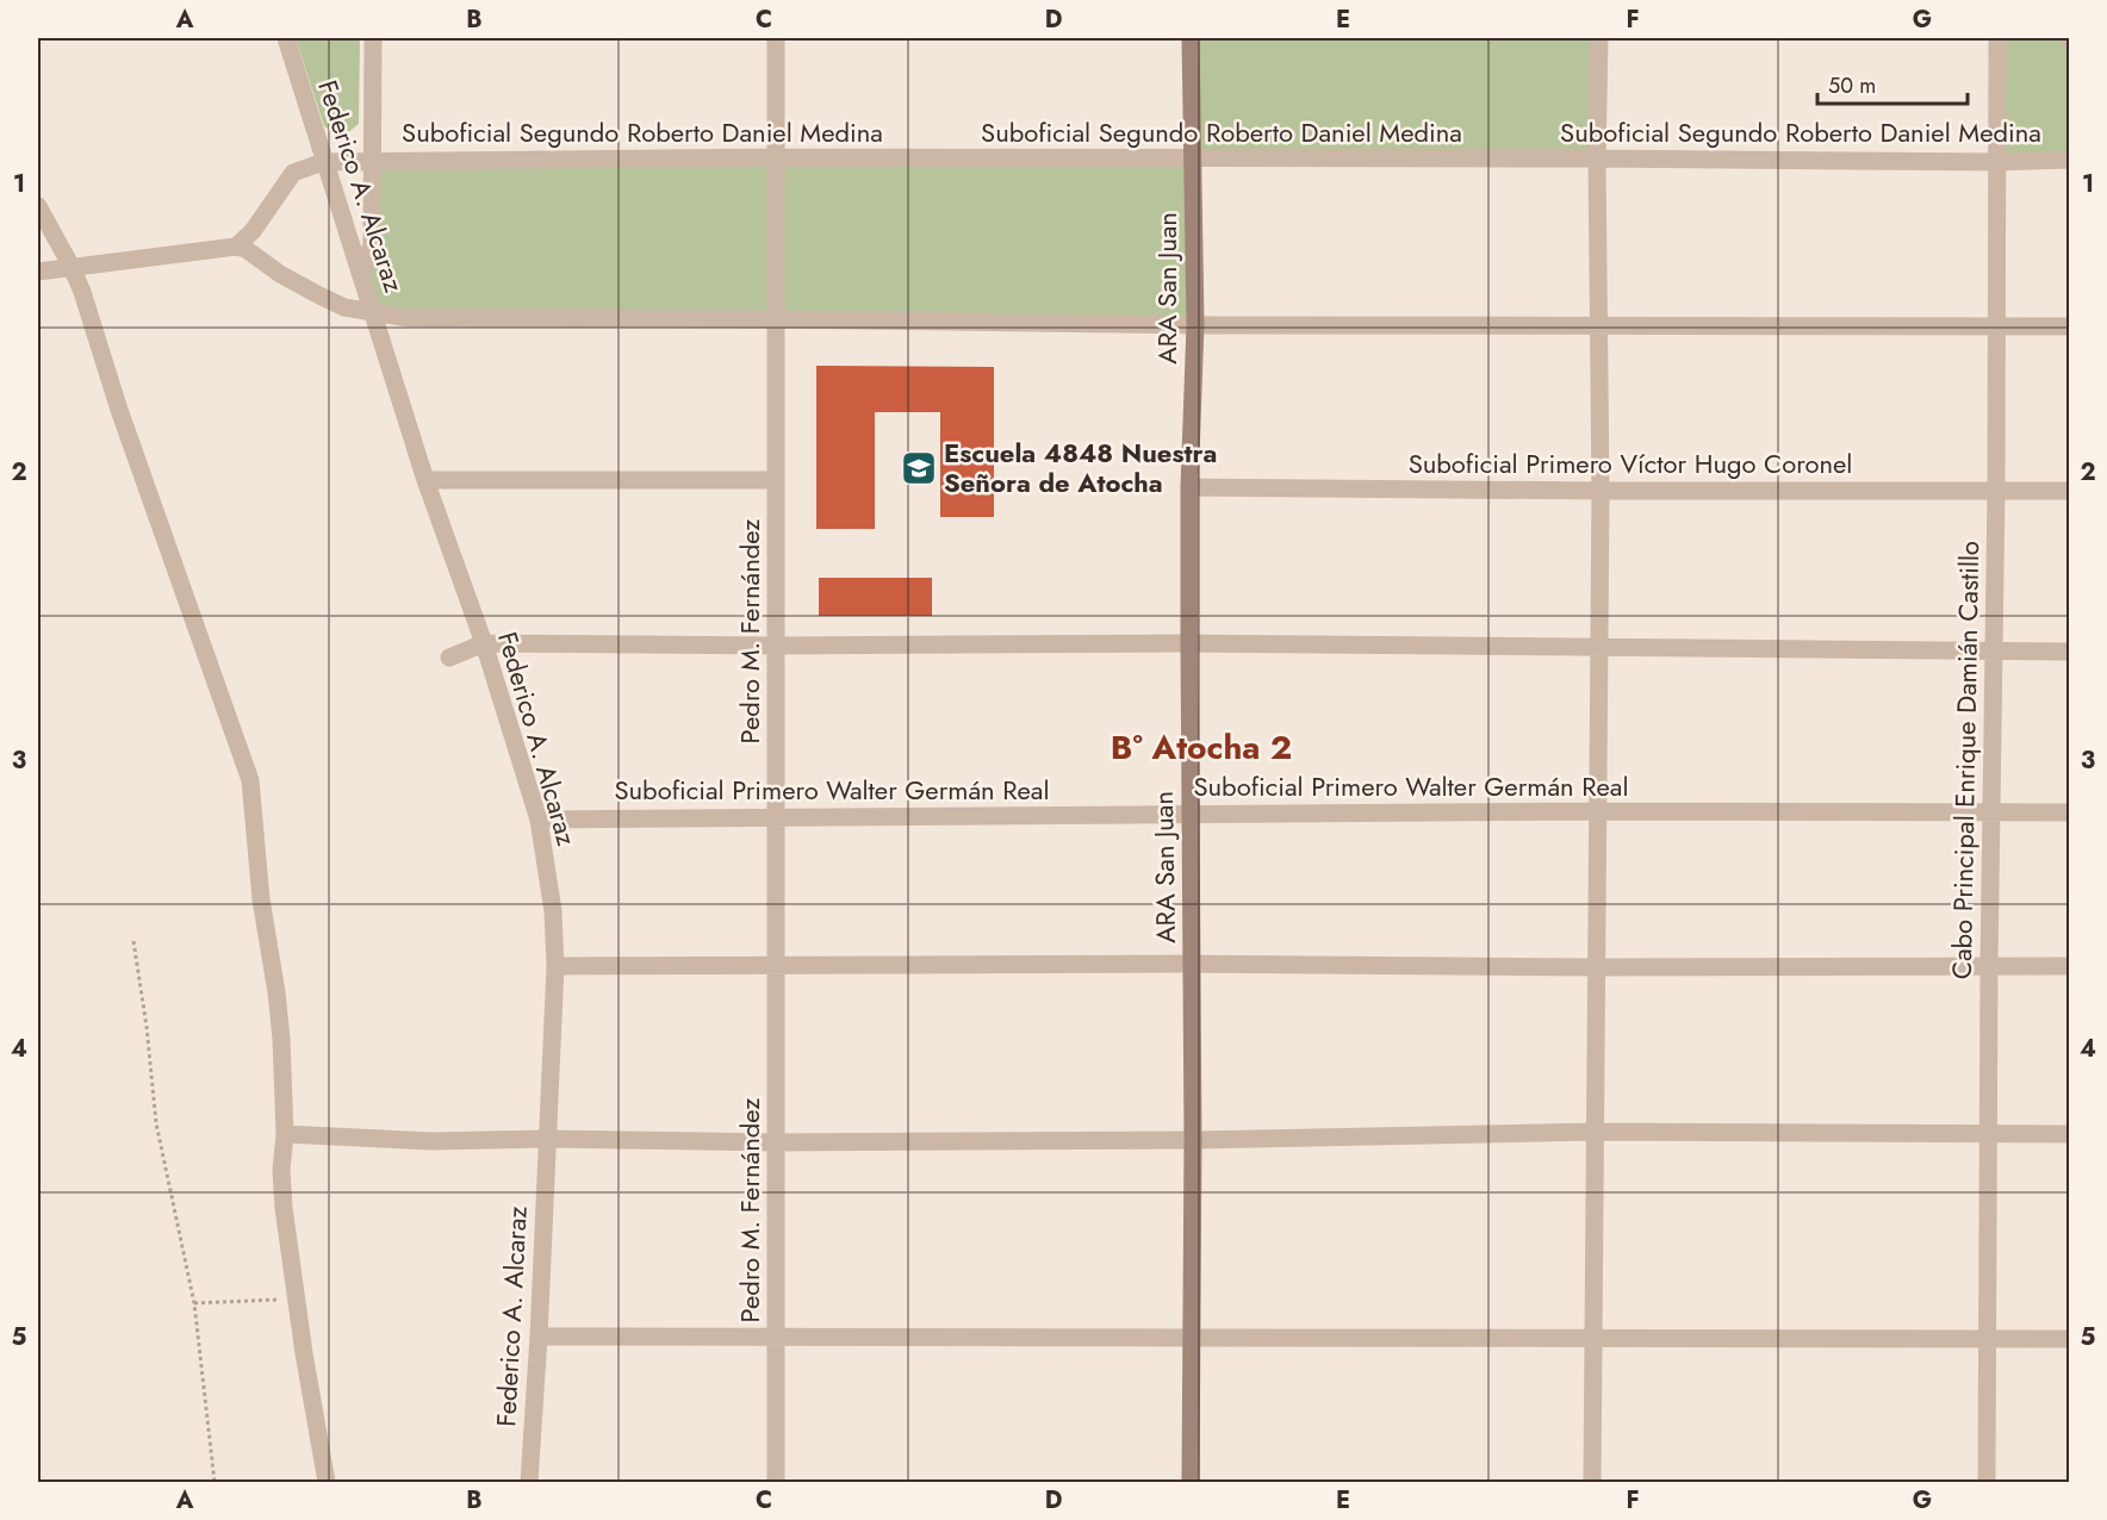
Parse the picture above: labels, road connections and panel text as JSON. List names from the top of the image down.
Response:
{
  "streets": {
    "street": [
      "Suboficial Segundo Roberto Daniel Medina",
      "Federico A. Alcaraz",
      "ARA San Juan",
      "Suboficial Primero Víctor Hugo Coronel",
      "Pedro M. Fernández",
      "Cabo Principal Enrique Damián Castillo",
      "Suboficial Primero Walter Germán Real"
    ]
  },
  "crossings": [
    ["Suboficial Segundo Roberto Daniel Medina", "Federico A. Alcaraz"],
    ["Suboficial Segundo Roberto Daniel Medina", "ARA San Juan"],
    ["Suboficial Segundo Roberto Daniel Medina", "Pedro M. Fernández"],
    ["Suboficial Segundo Roberto Daniel Medina", "Cabo Principal Enrique Damián Castillo"],
    ["Federico A. Alcaraz", "Suboficial Primero Walter Germán Real"],
    ["ARA San Juan", "Suboficial Primero Víctor Hugo Coronel"],
    ["ARA San Juan", "Suboficial Primero Walter Germán Real"],
    ["Suboficial Primero Víctor Hugo Coronel", "Cabo Principal Enrique Damián Castillo"],
    ["Pedro M. Fernández", "Suboficial Primero Walter Germán Real"],
    ["Cabo Principal Enrique Damián Castillo", "Suboficial Primero Walter Germán Real"]
  ],
  "districts": ["Bº Atocha 2"],
  "places": {
    "school or university": ["Escuela 4848 Nuestra Señora de Atocha"]
  },
  "scale_bar": "50 m",
  "grid": {
    "columns": [
      "A",
      "B",
      "C",
      "D",
      "E",
      "F",
      "G"
    ],
    "rows": [
      "1",
      "2",
      "3",
      "4",
      "5"
    ]
  }
}
